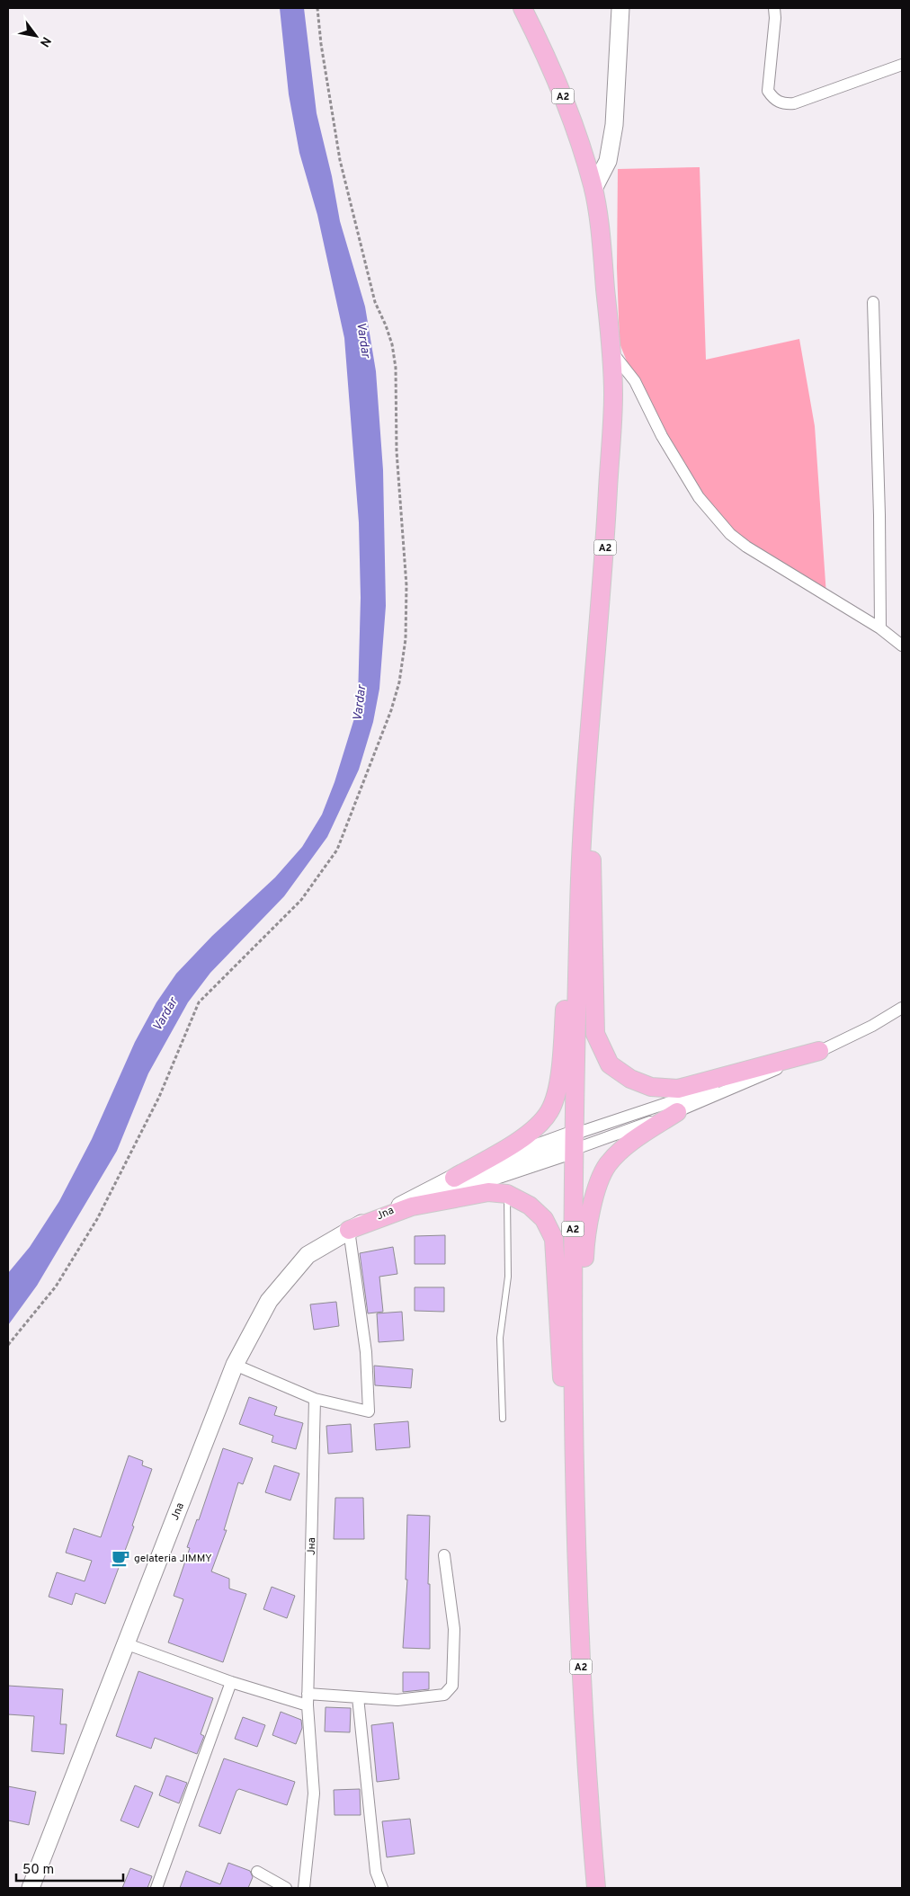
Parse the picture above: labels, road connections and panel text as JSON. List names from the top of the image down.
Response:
{
  "streets": {
    "main road": ["A2"],
    "street": ["Jna", "Јна"]
  },
  "water": ["Vardar"],
  "places": {
    "cafe": ["gelateria JIMMY"]
  },
  "scale_bar": "50 m",
  "north": "bottom right"
}
